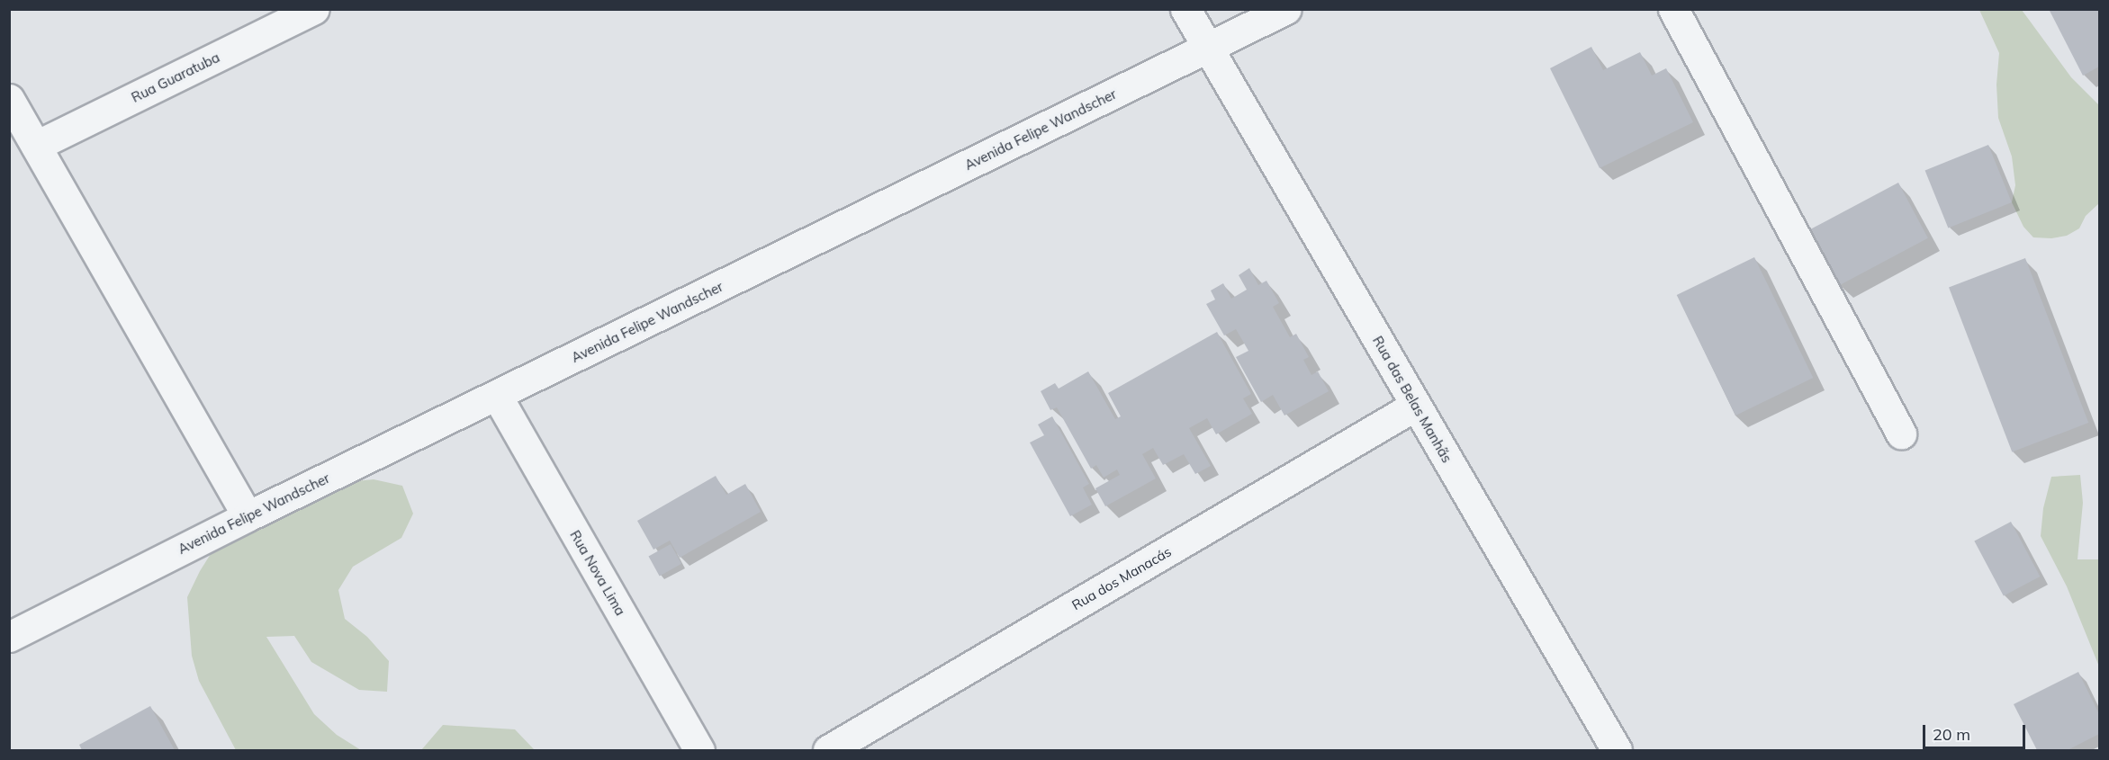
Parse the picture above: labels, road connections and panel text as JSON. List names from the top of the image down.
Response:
{
  "streets": {
    "street": [
      "Rua Guaratuba",
      "Avenida Felipe Wandscher",
      "Rua das Belas Manhãs",
      "Rua Nova Lima",
      "Rua dos Manacás"
    ]
  },
  "crossings": [
    ["Avenida Felipe Wandscher", "Rua das Belas Manhãs"],
    ["Avenida Felipe Wandscher", "Rua Nova Lima"],
    ["Rua das Belas Manhãs", "Rua dos Manacás"]
  ],
  "scale_bar": "20 m"
}
